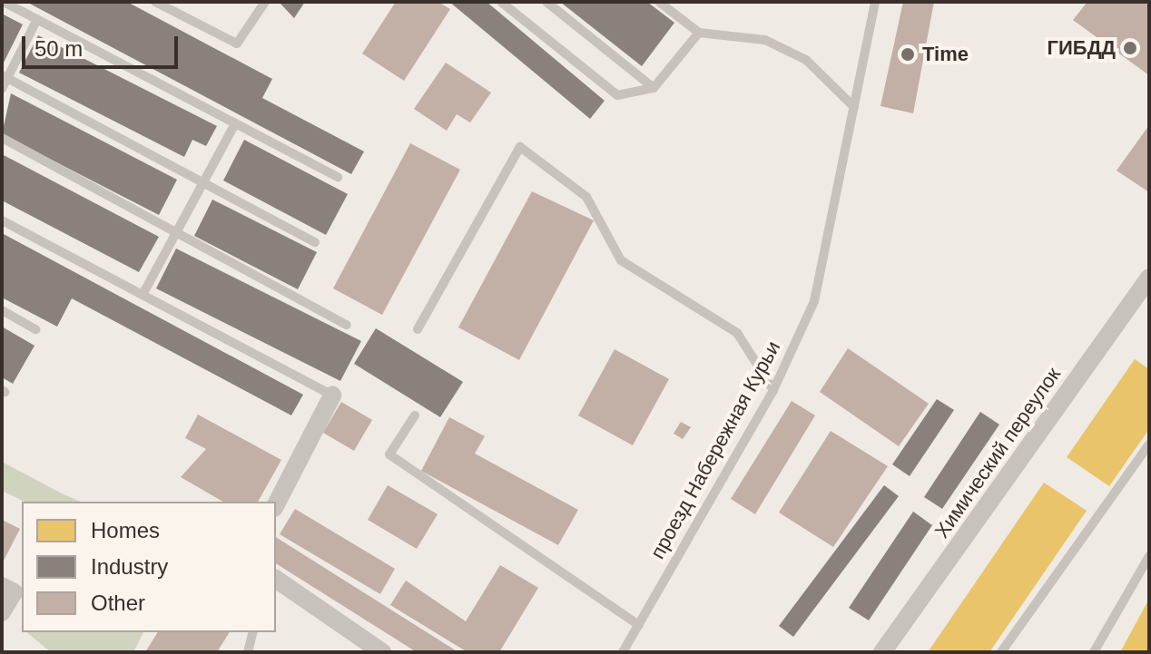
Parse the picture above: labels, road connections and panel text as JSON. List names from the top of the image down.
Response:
{
  "streets": {
    "street": ["Химический переулок"],
    "lane": ["проезд Набережная Курьи"]
  },
  "places": ["ГИБДД", "Time"],
  "legend": ["Homes", "Industry", "Other"],
  "scale_bar": "50 m"
}
